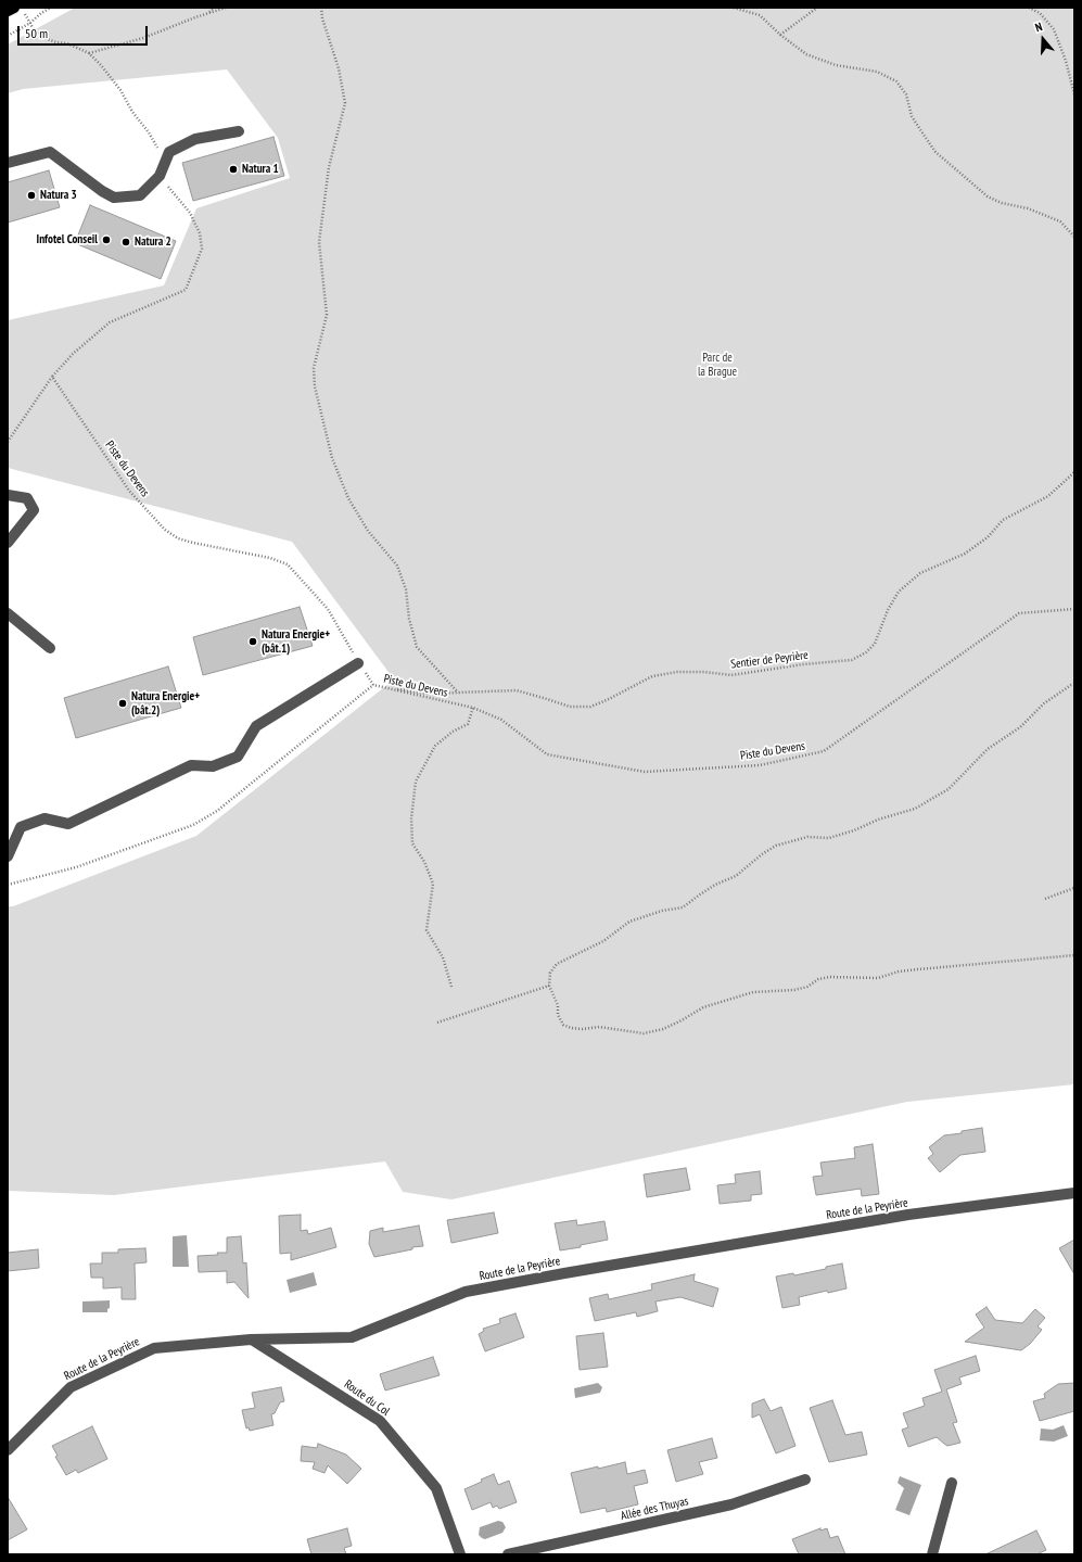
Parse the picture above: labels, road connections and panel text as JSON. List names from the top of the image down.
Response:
{
  "streets": {
    "street": ["Route de la Peyrière", "Route du Col", "Allée des Thuyas"],
    "path": ["Piste du Devens", "Sentier de Peyrière"]
  },
  "crossings": [
    ["Piste du Devens", "Sentier de Peyrière"],
    ["Route de la Peyrière", "Route du Col"]
  ],
  "parks": ["Parc de la Brague"],
  "places": [
    "Natura 1",
    "Natura 3",
    "Infotel Conseil",
    "Natura 2",
    "Natura Energie+ (bât.1)",
    "Natura Energie+ (bât.2)"
  ],
  "scale_bar": "50 m",
  "north": "top"
}
